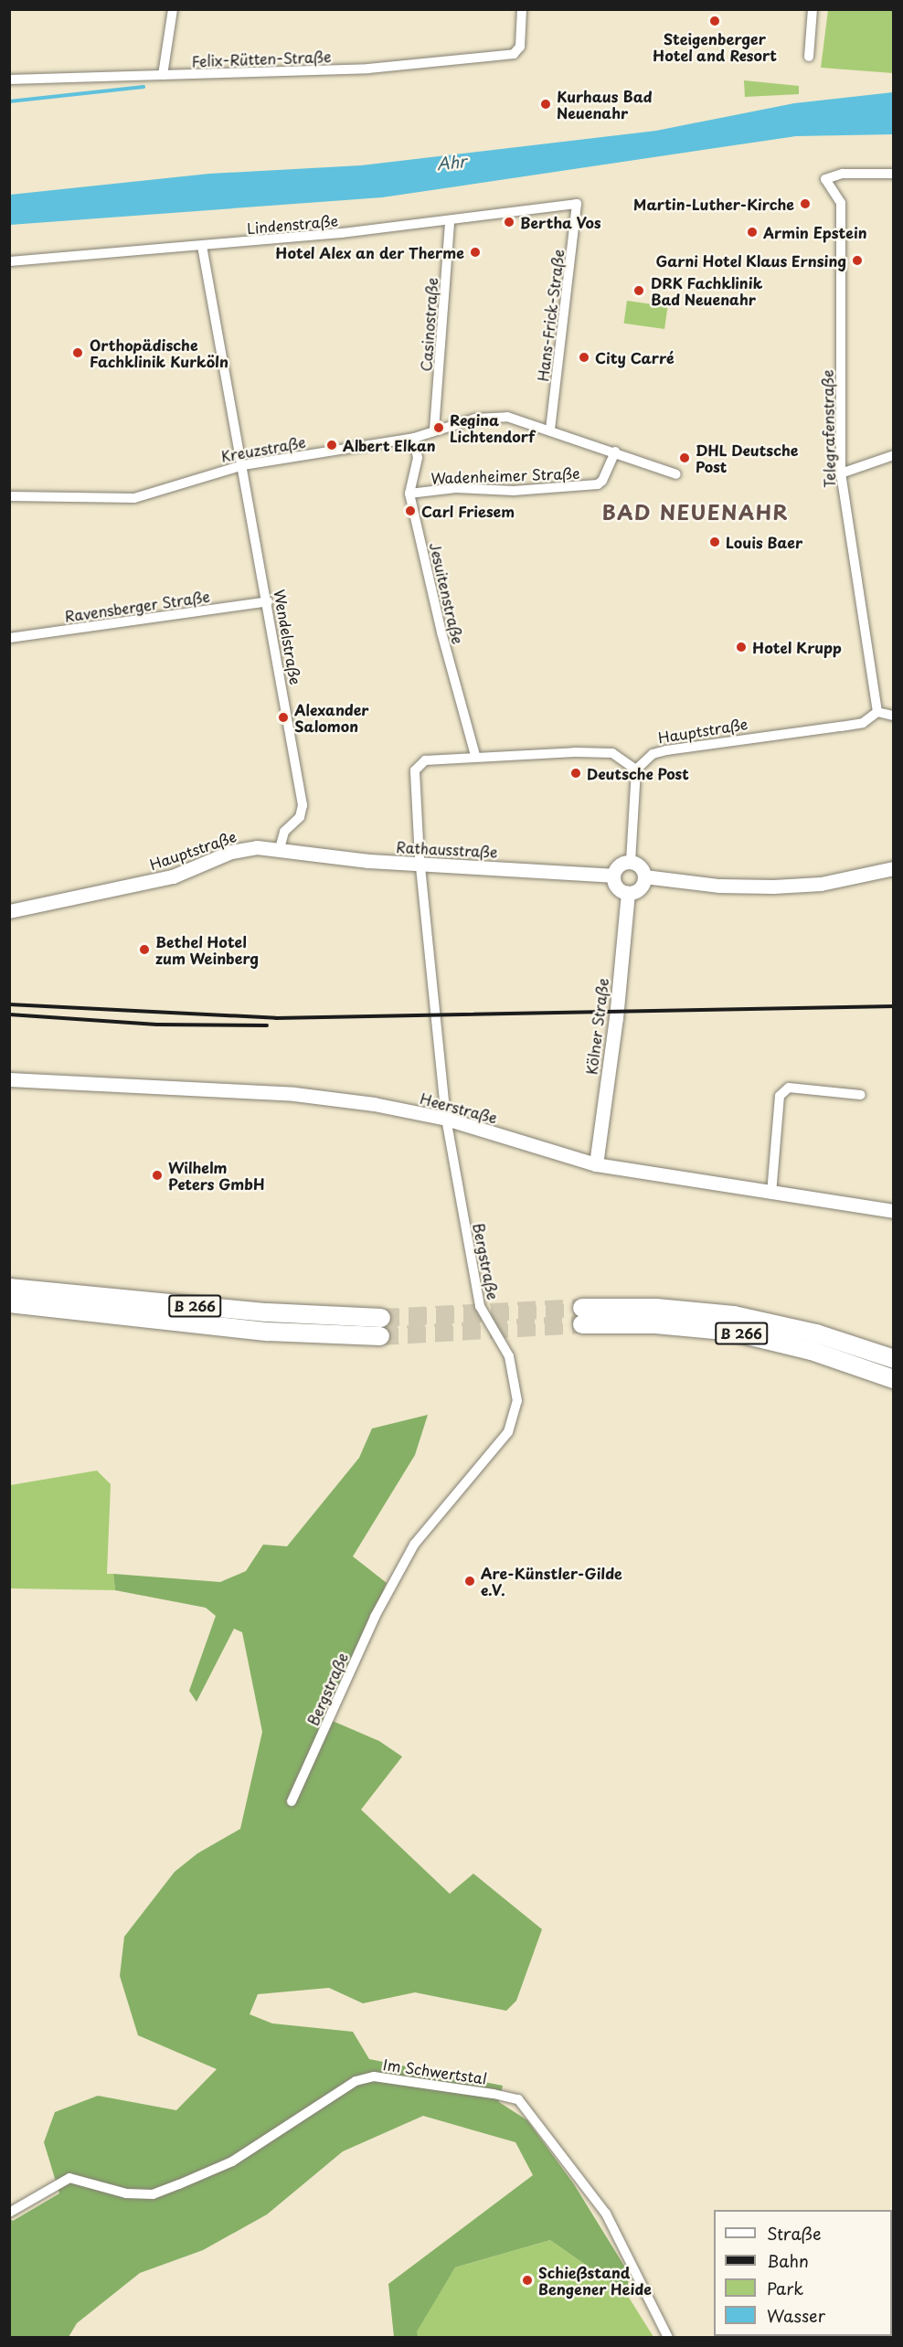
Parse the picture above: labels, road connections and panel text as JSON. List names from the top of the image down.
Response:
{
  "streets": {
    "highway": ["B 266"],
    "street": [
      "Felix-Rütten-Straße",
      "Lindenstraße",
      "Hans-Frick-Straße",
      "Casinostraße",
      "Telegrafenstraße",
      "Kreuzstraße",
      "Wadenheimer Straße",
      "Jesuitenstraße",
      "Ravensberger Straße",
      "Wendelstraße",
      "Hauptstraße",
      "Rathausstraße",
      "Kölner Straße",
      "Heerstraße",
      "Bergstraße",
      "Im Schwertstal"
    ]
  },
  "crossings": [
    ["Lindenstraße", "Hans-Frick-Straße"],
    ["Lindenstraße", "Casinostraße"],
    ["Lindenstraße", "Wendelstraße"],
    ["Hans-Frick-Straße", "Kreuzstraße"],
    ["Casinostraße", "Kreuzstraße"],
    ["Telegrafenstraße", "Hauptstraße"],
    ["Kreuzstraße", "Wadenheimer Straße"],
    ["Kreuzstraße", "Jesuitenstraße"],
    ["Kreuzstraße", "Wendelstraße"],
    ["Wadenheimer Straße", "Jesuitenstraße"],
    ["Jesuitenstraße", "Bergstraße"],
    ["Ravensberger Straße", "Wendelstraße"],
    ["Wendelstraße", "Hauptstraße"],
    ["Wendelstraße", "Rathausstraße"],
    ["Hauptstraße", "Rathausstraße"],
    ["Rathausstraße", "Kölner Straße"],
    ["Rathausstraße", "Bergstraße"],
    ["Kölner Straße", "Heerstraße"],
    ["Heerstraße", "Bergstraße"]
  ],
  "districts": ["BAD NEUENAHR"],
  "water": ["Ahr"],
  "places": [
    "Steigenberger Hotel and Resort",
    "Kurhaus Bad Neuenahr",
    "Martin-Luther-Kirche",
    "Bertha Vos",
    "Armin Epstein",
    "Hotel Alex an der Therme",
    "Garni Hotel Klaus Ernsing",
    "DRK Fachklinik Bad Neuenahr",
    "Orthopädische Fachklinik Kurköln",
    "City Carré",
    "Regina Lichtendorf",
    "Albert Elkan",
    "DHL Deutsche Post",
    "Carl Friesem",
    "Louis Baer",
    "Hotel Krupp",
    "Alexander Salomon",
    "Deutsche Post",
    "Bethel Hotel zum Weinberg",
    "Wilhelm Peters GmbH",
    "Are-Künstler-Gilde e.V.",
    "Schießstand Bengener Heide"
  ],
  "legend": [
    "Straße",
    "Bahn",
    "Park",
    "Wasser"
  ]
}
